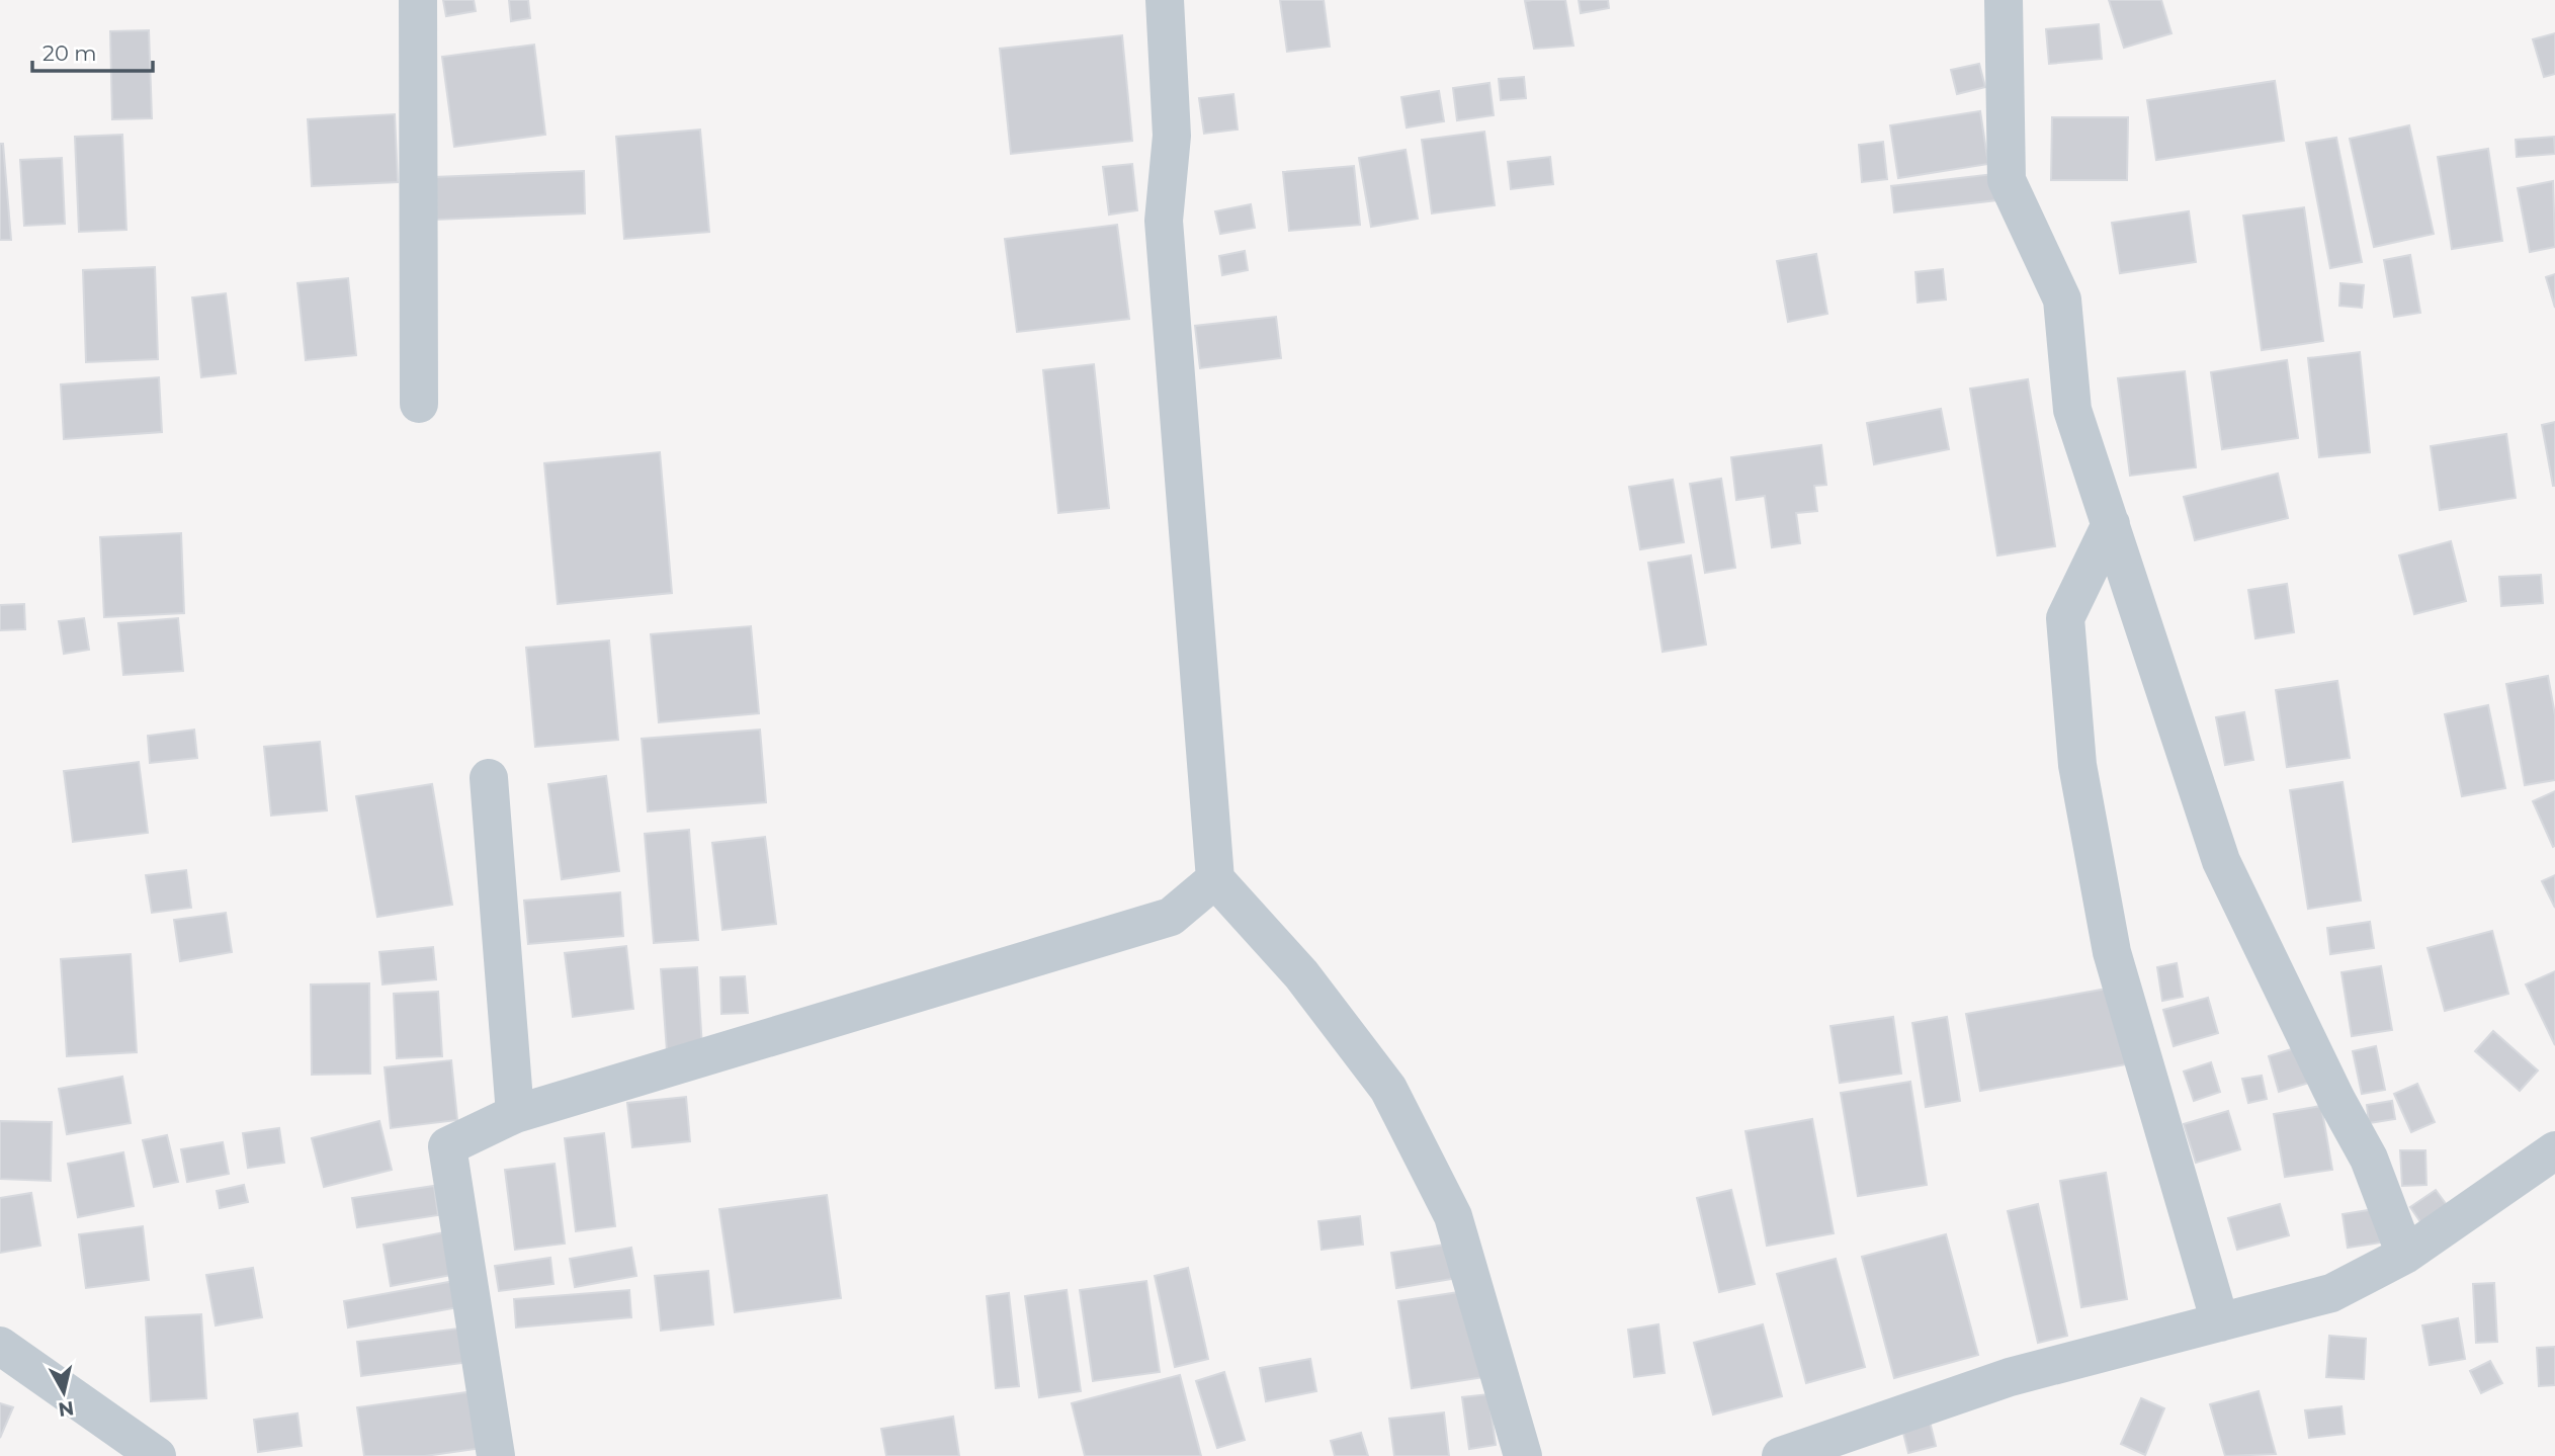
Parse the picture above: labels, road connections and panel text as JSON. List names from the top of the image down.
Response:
{
  "scale_bar": "20 m",
  "north": "bottom"
}
